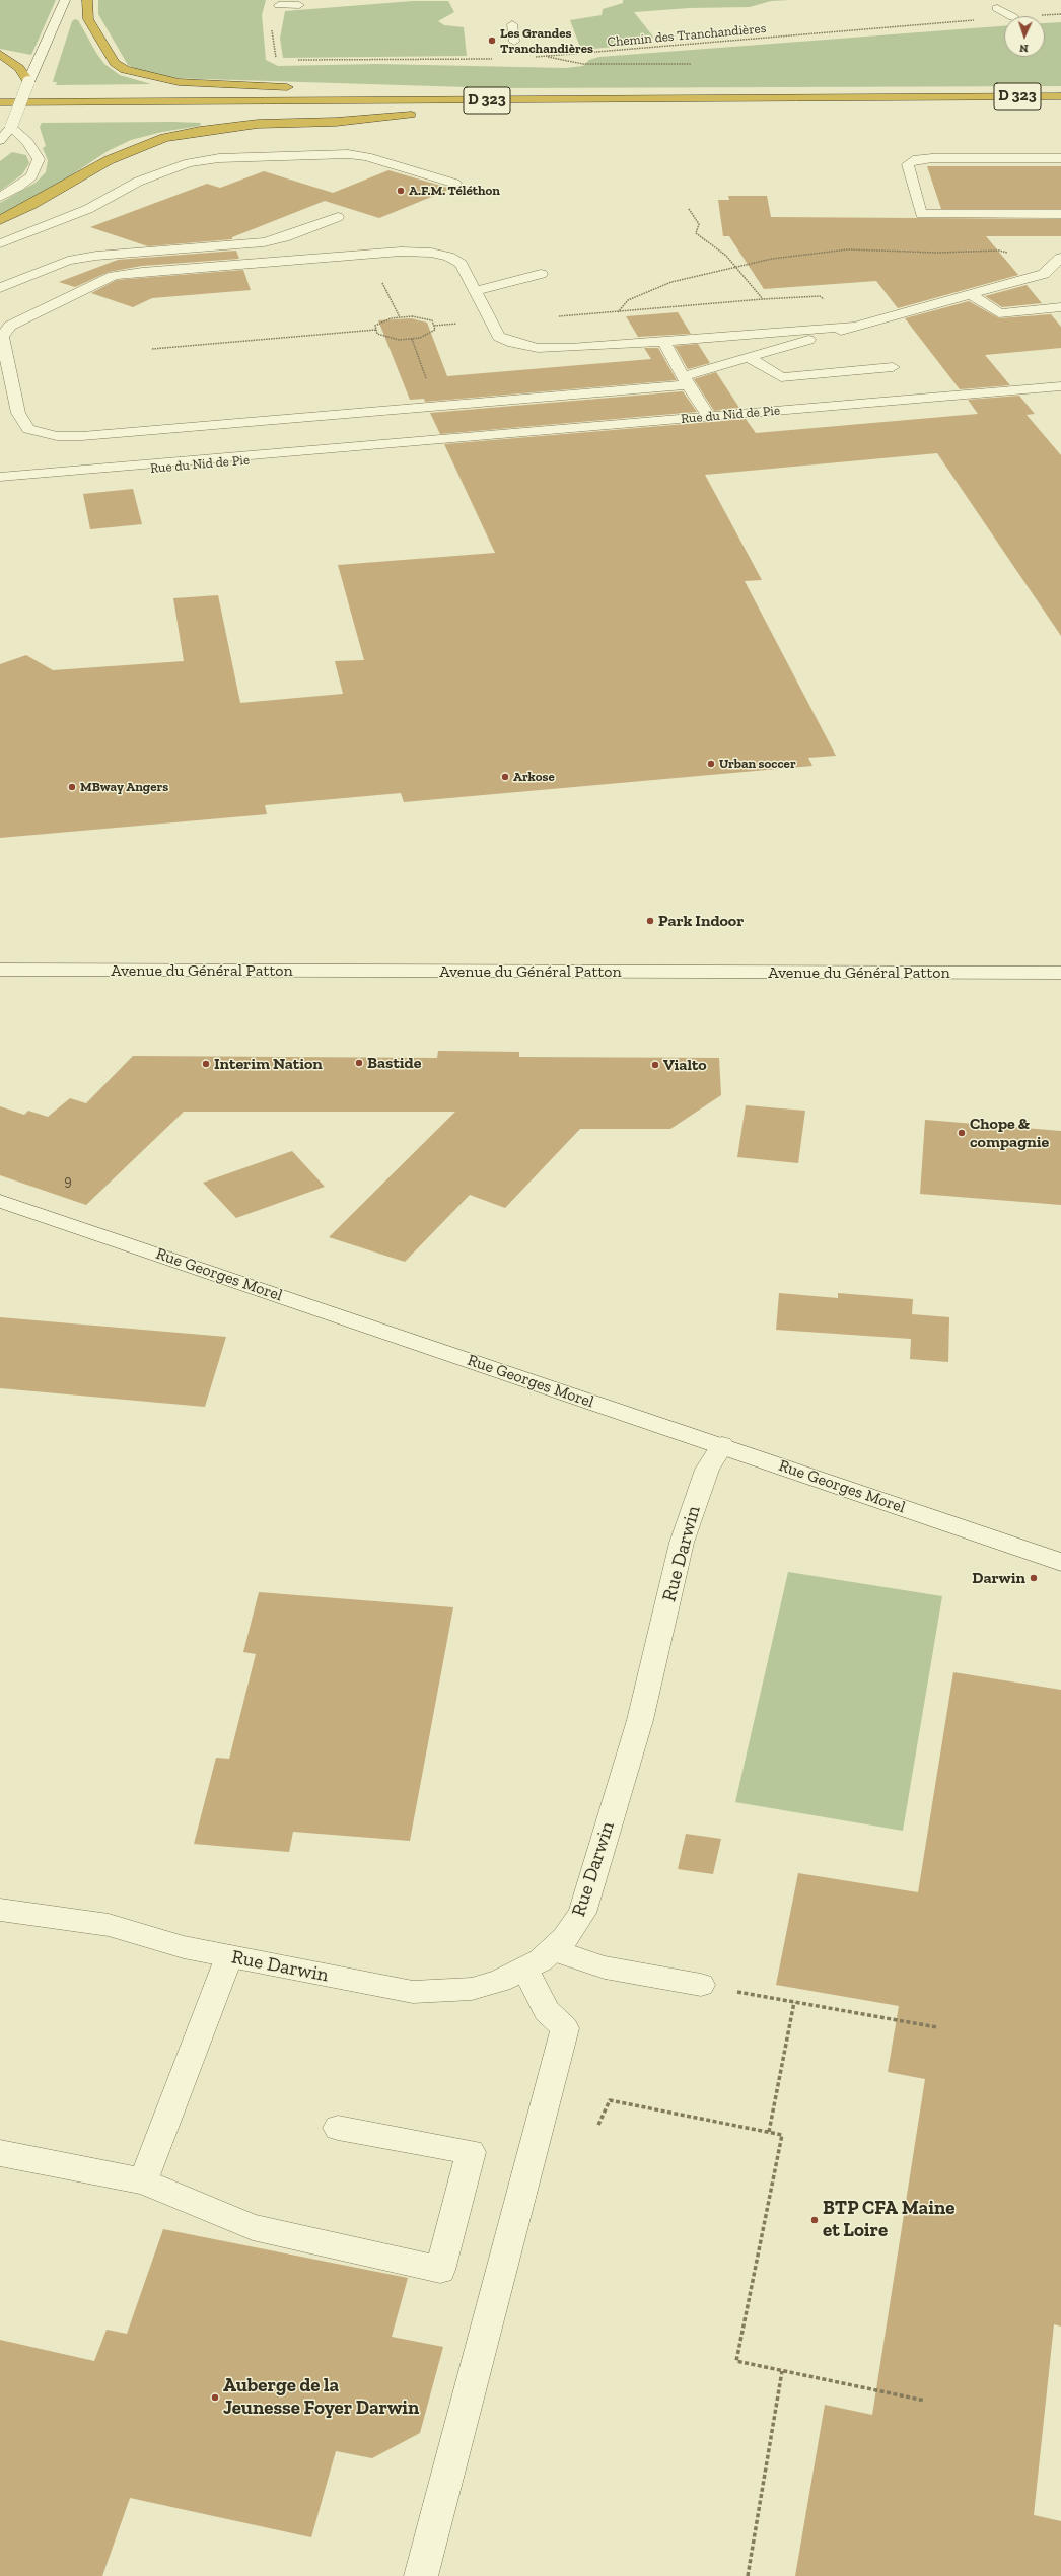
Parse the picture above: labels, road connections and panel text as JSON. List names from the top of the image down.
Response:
{
  "streets": {
    "highway": ["D 323"],
    "street": [
      "Rue du Nid de Pie",
      "Avenue du Général Patton",
      "Rue Georges Morel",
      "Rue Darwin"
    ],
    "path": ["Chemin des Tranchandières"]
  },
  "crossings": [
    ["Rue Georges Morel", "Rue Darwin"]
  ],
  "places": [
    "Les Grandes Tranchandières",
    "A.F.M. Téléthon",
    "Urban soccer",
    "Arkose",
    "MBway Angers",
    "Park Indoor",
    "Bastide",
    "Interim Nation",
    "Vialto",
    "Chope & compagnie",
    "Darwin",
    "BTP CFA Maine et Loire",
    "Auberge de la Jeunesse Foyer Darwin"
  ],
  "house_numbers": ["9"],
  "north": "bottom"
}
